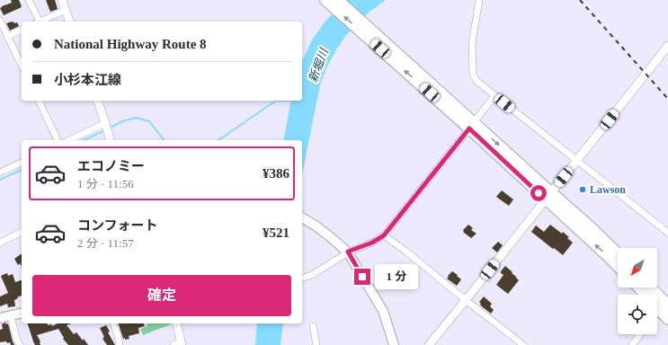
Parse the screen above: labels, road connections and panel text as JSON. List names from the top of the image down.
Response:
{
  "water": ["新堀川"],
  "places": ["Lawson"],
  "north": "bottom left",
  "page": {
    "banner": ["National Highway Route 8", "小杉本江線"],
    "list": [
      {
        "name": "エコノミー",
        "note": "1 分 · 11:56",
        "value": "¥386"
      },
      {
        "name": "コンフォート",
        "note": "2 分 · 11:57",
        "value": "¥521"
      }
    ],
    "bubble": "1 分",
    "buttons": "確定"
  }
}
